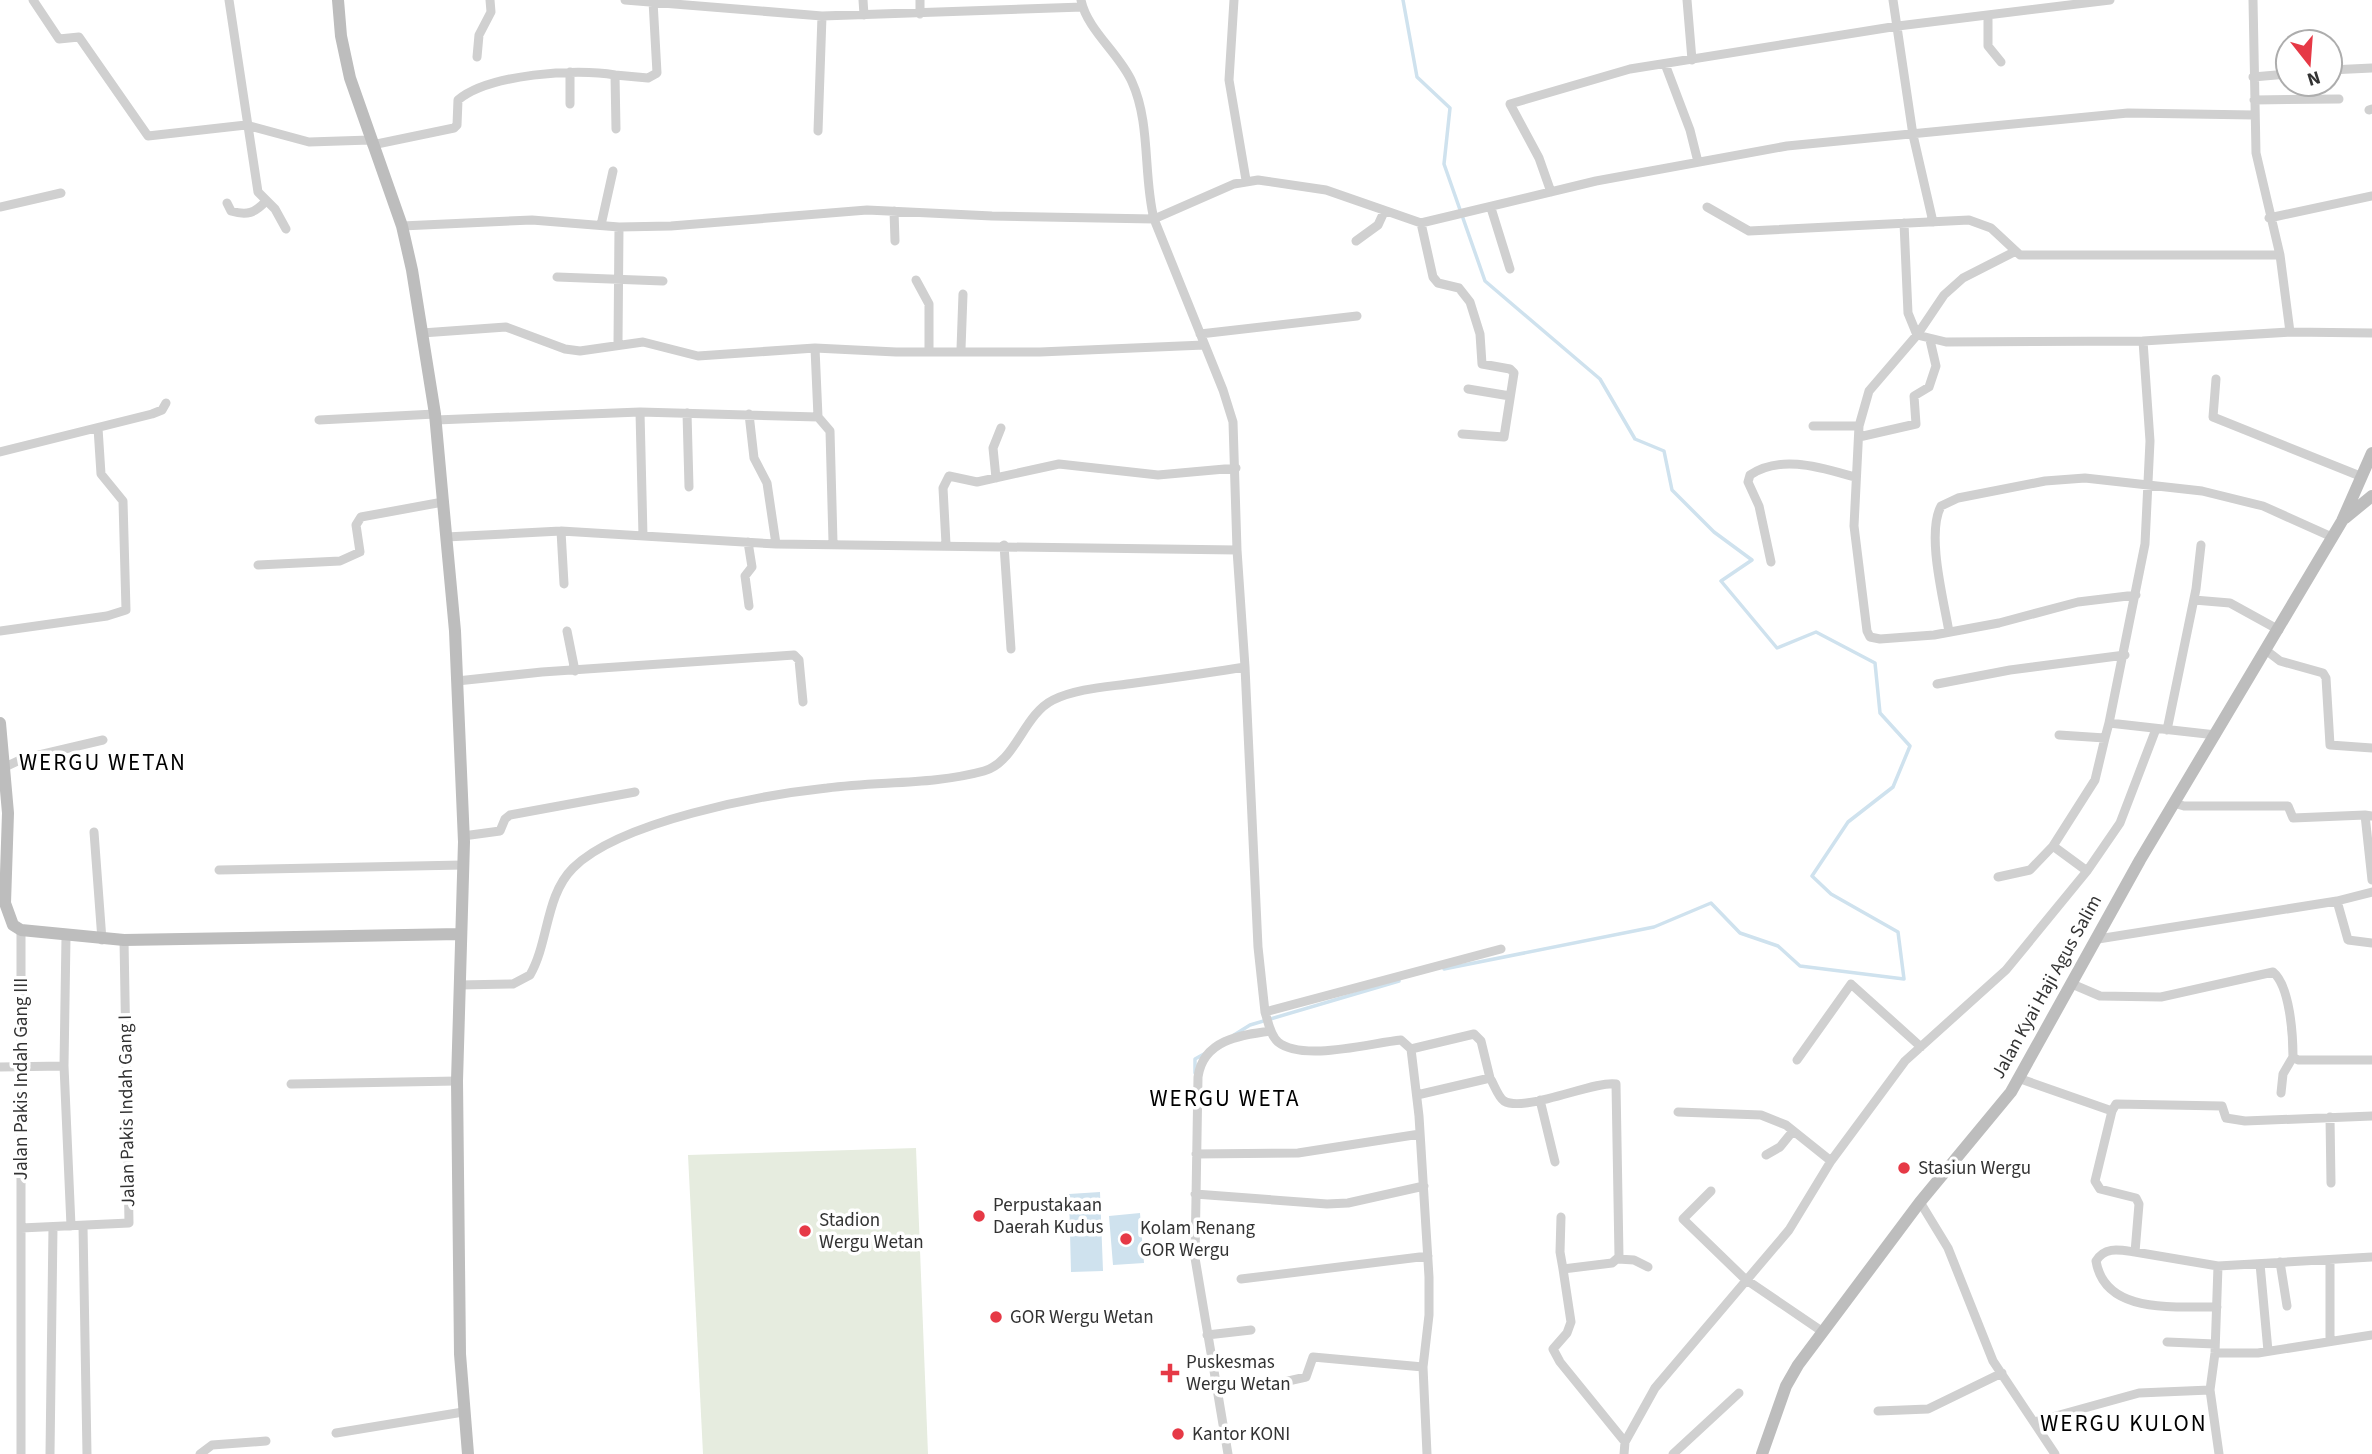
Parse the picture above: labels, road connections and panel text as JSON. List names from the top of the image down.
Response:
{
  "streets": {
    "street": ["Jalan Kyai Haji Agus Salim", "Jalan Pakis Indah Gang III", "Jalan Pakis Indah Gang I"]
  },
  "crossings": [
    ["Jalan Pakis Indah Gang III", "Jalan Pakis Indah Gang I"]
  ],
  "districts": ["WERGU WETAN", "WERGU WETA", "WERGU KULON"],
  "places": {
    "other": [
      "Stasiun Wergu",
      "Perpustakaan Daerah Kudus",
      "Stadion Wergu Wetan",
      "Kolam Renang GOR Wergu",
      "GOR Wergu Wetan",
      "Kantor KONI"
    ],
    "health": ["Puskesmas Wergu Wetan"]
  },
  "north": "bottom"
}
